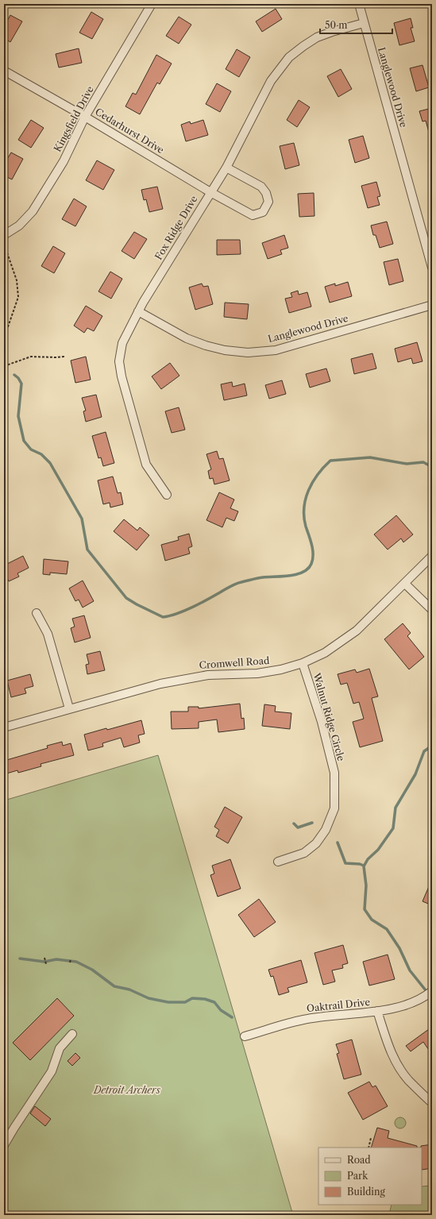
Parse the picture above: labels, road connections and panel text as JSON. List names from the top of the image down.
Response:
{
  "streets": {
    "street": [
      "Langlewood Drive",
      "Kingsfield Drive",
      "Cedarhurst Drive",
      "Fox Ridge Drive",
      "Cromwell Road",
      "Walnut Ridge Circle",
      "Oaktrail Drive"
    ]
  },
  "crossings": [
    ["Langlewood Drive", "Fox Ridge Drive"],
    ["Kingsfield Drive", "Cedarhurst Drive"],
    ["Cedarhurst Drive", "Fox Ridge Drive"],
    ["Cromwell Road", "Walnut Ridge Circle"]
  ],
  "parks": ["Detroit Archers"],
  "legend": ["Road", "Park", "Building"],
  "scale_bar": "50 m"
}
